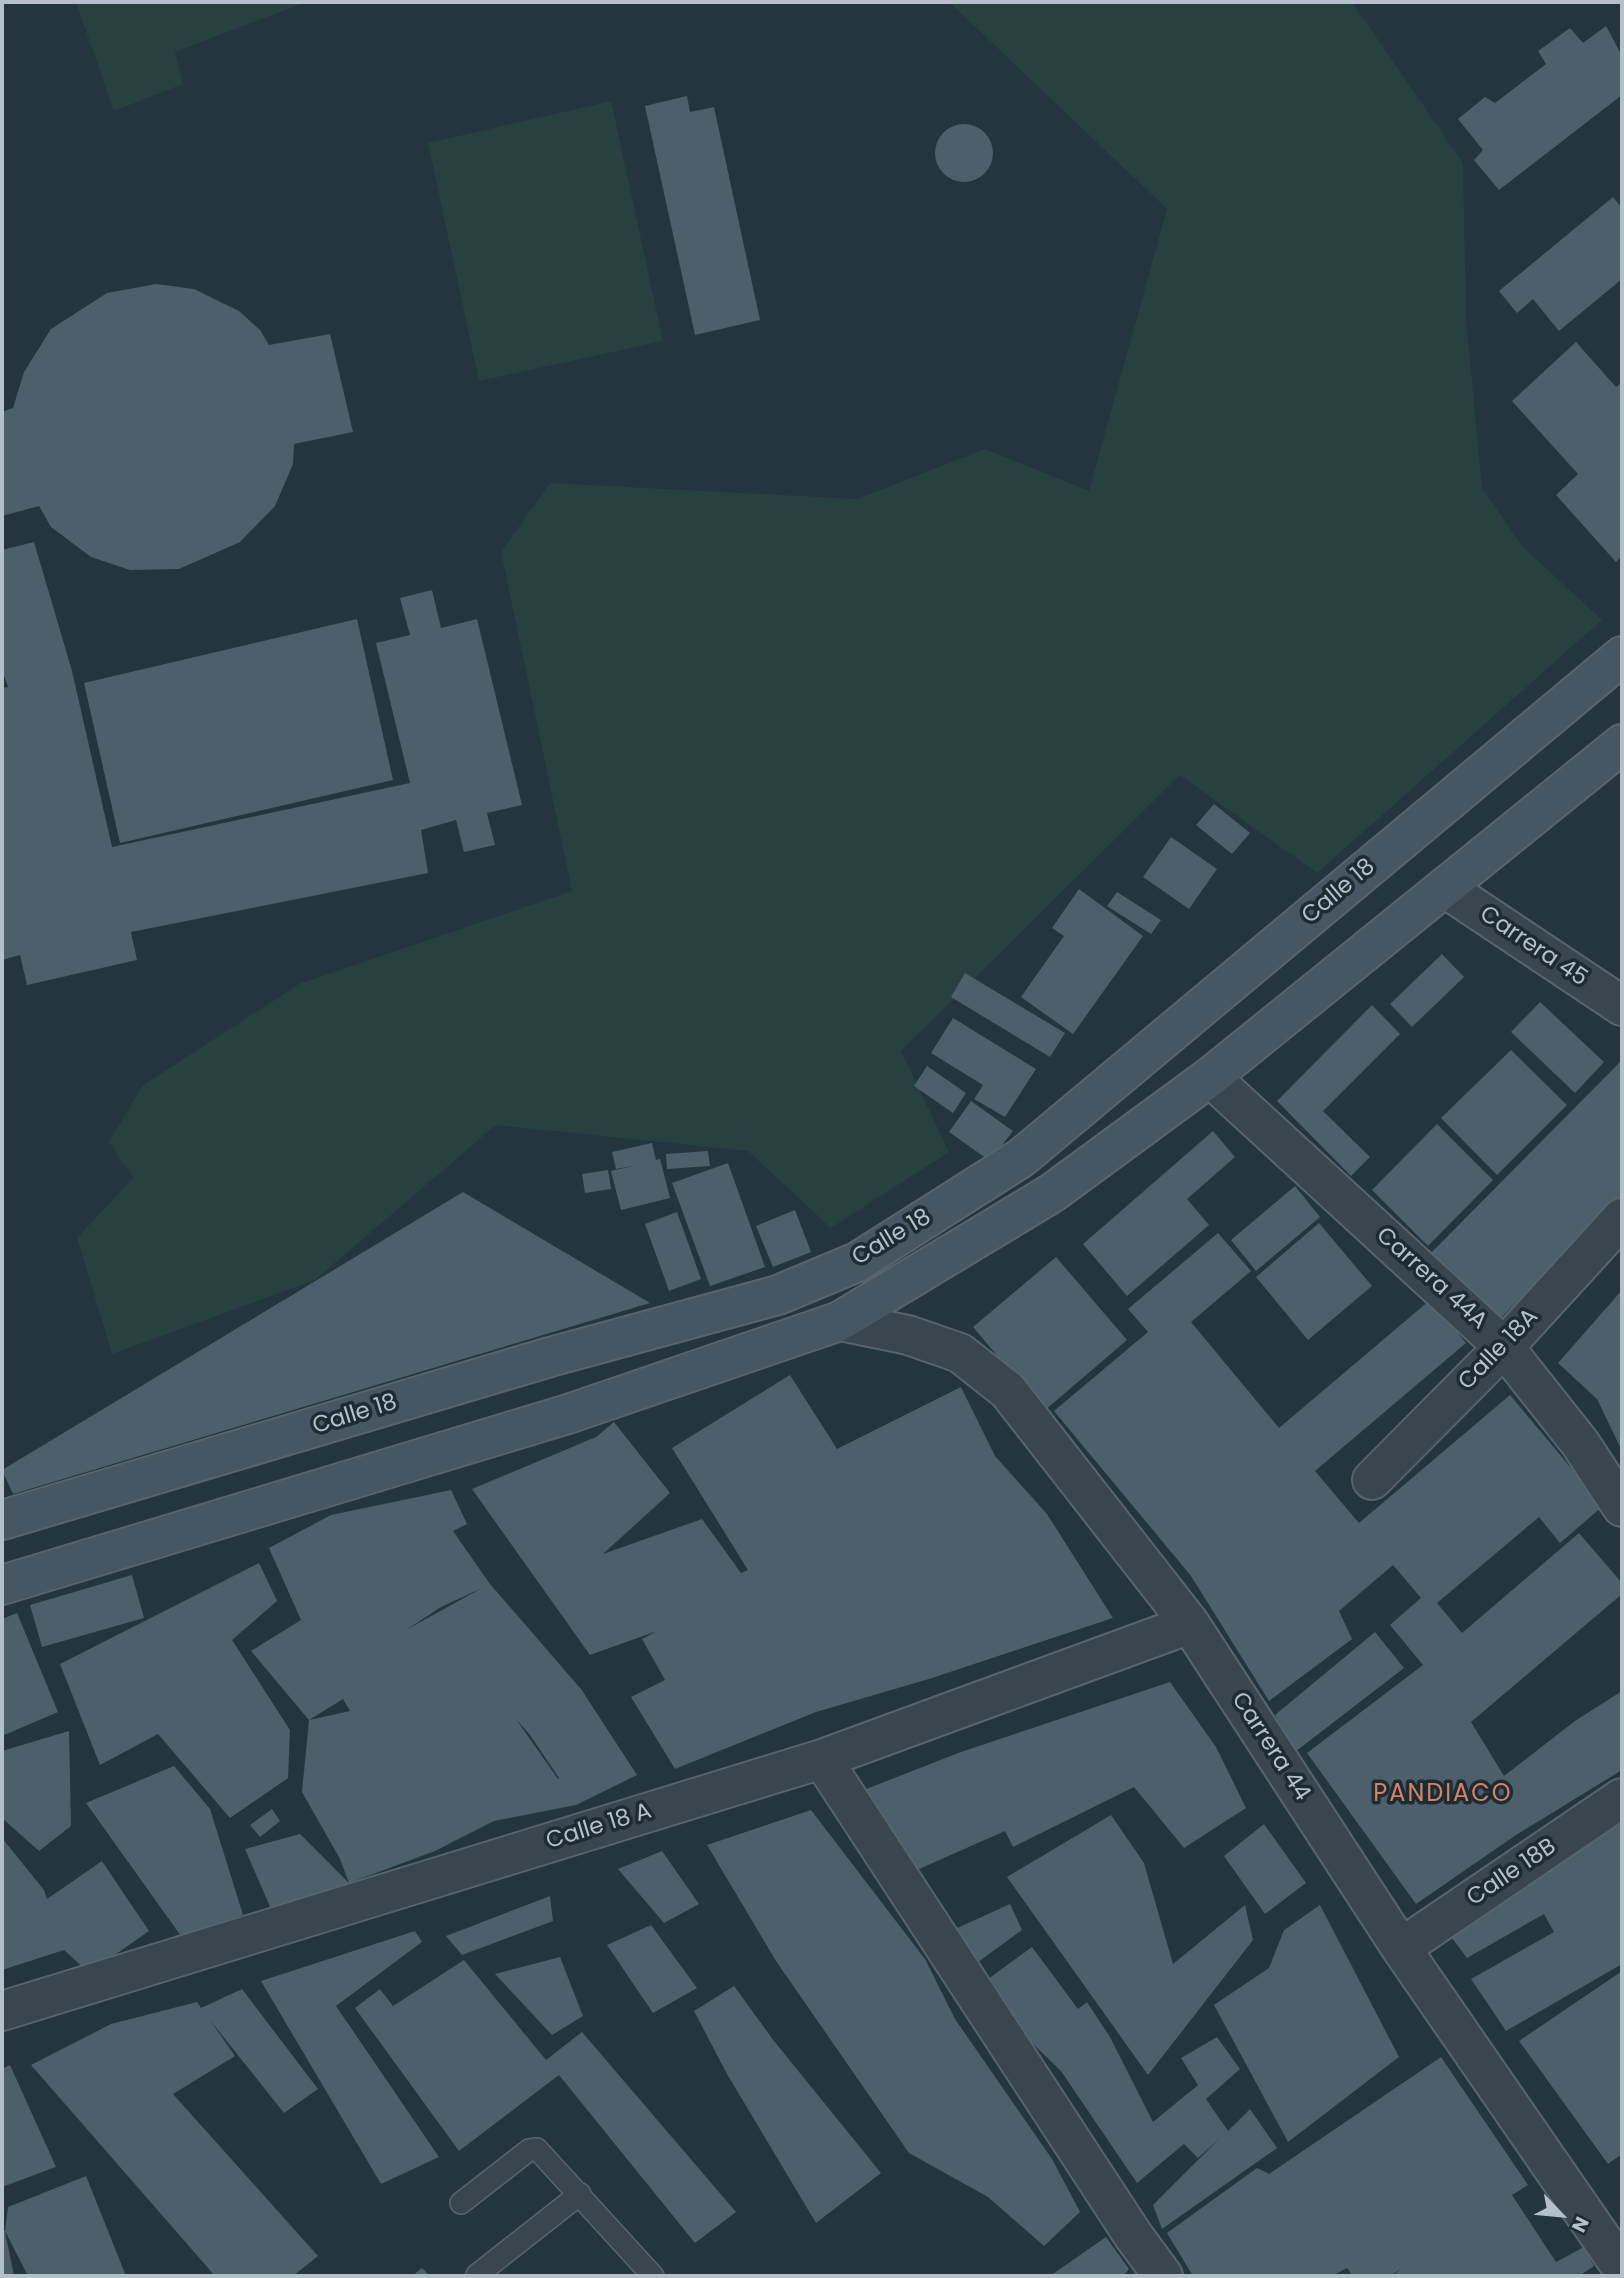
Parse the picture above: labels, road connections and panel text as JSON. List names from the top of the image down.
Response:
{
  "streets": {
    "main road": ["Calle 18"],
    "street": [
      "Carrera 45",
      "Carrera 44A",
      "Calle 18A",
      "Carrera 44",
      "Calle 18 A",
      "Calle 18B"
    ]
  },
  "crossings": [
    ["Calle 18", "Carrera 45"],
    ["Calle 18", "Carrera 44A"],
    ["Calle 18", "Carrera 44"],
    ["Carrera 44A", "Calle 18A"],
    ["Carrera 44", "Calle 18 A"],
    ["Carrera 44", "Calle 18B"]
  ],
  "districts": ["PANDIACO"],
  "north": "bottom right"
}
